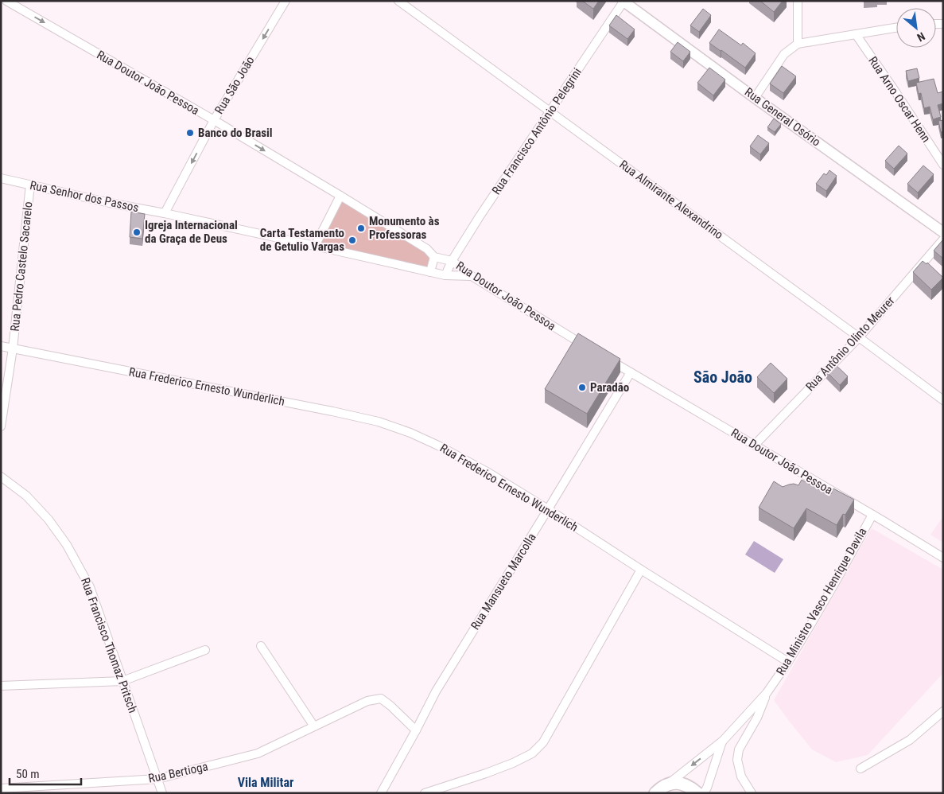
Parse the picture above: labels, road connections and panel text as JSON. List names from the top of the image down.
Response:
{
  "streets": {
    "street": [
      "Rua Doutor João Pessoa",
      "Rua São João",
      "Rua Arno Oscar Henn",
      "Rua General Osório",
      "Rua Francisco Antônio Pelegrini",
      "Rua Senhor dos Passos",
      "Rua Almirante Alexandrino",
      "Rua Pedro Castelo Sacarelo",
      "Rua Antônio Olinto Meurer",
      "Rua Frederico Ernesto Wunderlich",
      "Rua Mansueto Marcolla",
      "Rua Ministro Vasco Henrique Davila",
      "Rua Francisco Thomaz Pritsch",
      "Rua Bertioga"
    ]
  },
  "crossings": [
    ["Rua Doutor João Pessoa", "Rua São João"],
    ["Rua Doutor João Pessoa", "Rua Francisco Antônio Pelegrini"],
    ["Rua Doutor João Pessoa", "Rua Senhor dos Passos"],
    ["Rua Doutor João Pessoa", "Rua Antônio Olinto Meurer"],
    ["Rua Doutor João Pessoa", "Rua Mansueto Marcolla"],
    ["Rua Doutor João Pessoa", "Rua Ministro Vasco Henrique Davila"],
    ["Rua São João", "Rua Senhor dos Passos"],
    ["Rua General Osório", "Rua Francisco Antônio Pelegrini"],
    ["Rua Francisco Antônio Pelegrini", "Rua Senhor dos Passos"],
    ["Rua Francisco Antônio Pelegrini", "Rua Almirante Alexandrino"],
    ["Rua Senhor dos Passos", "Rua Pedro Castelo Sacarelo"],
    ["Rua Almirante Alexandrino", "Rua Antônio Olinto Meurer"],
    ["Rua Pedro Castelo Sacarelo", "Rua Frederico Ernesto Wunderlich"],
    ["Rua Frederico Ernesto Wunderlich", "Rua Mansueto Marcolla"],
    ["Rua Frederico Ernesto Wunderlich", "Rua Ministro Vasco Henrique Davila"],
    ["Rua Mansueto Marcolla", "Rua Bertioga"],
    ["Rua Francisco Thomaz Pritsch", "Rua Bertioga"]
  ],
  "one_way": ["Rua Doutor João Pessoa", "Rua São João"],
  "districts": ["São João", "Vila Militar"],
  "places": [
    "Banco do Brasil",
    "Monumento às Professoras",
    "Igreja Internacional da Graça de Deus",
    "Carta Testamento de Getulio Vargas",
    "Paradão"
  ],
  "scale_bar": "50 m",
  "north": "bottom right"
}
